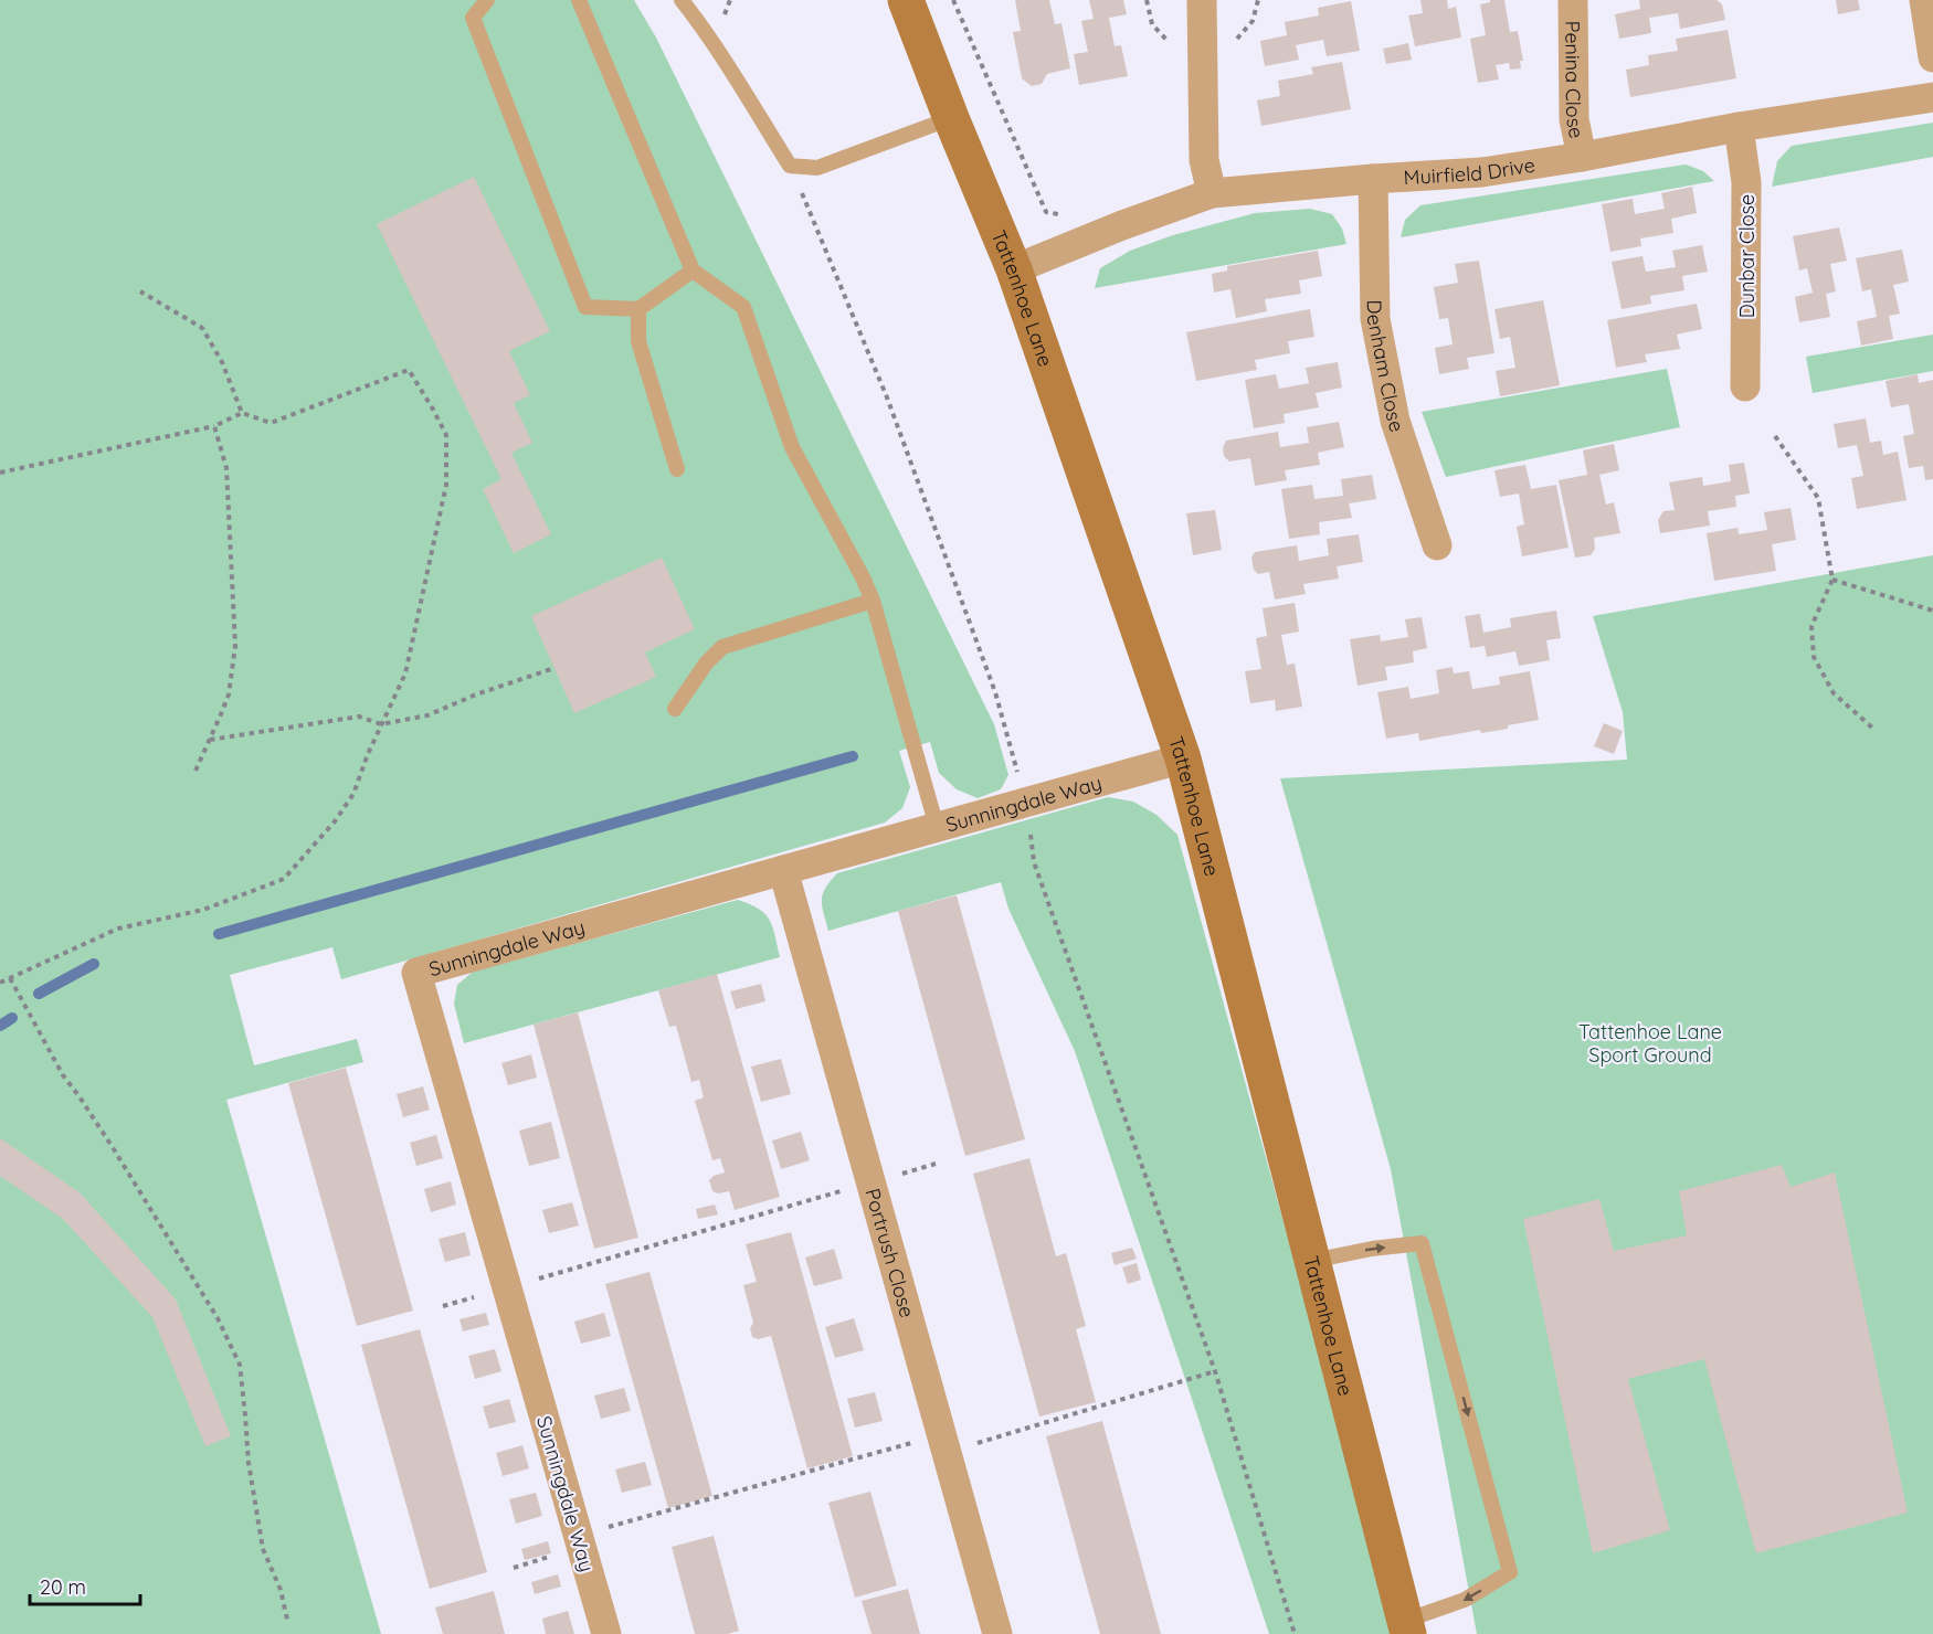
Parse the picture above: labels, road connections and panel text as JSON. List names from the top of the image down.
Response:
{
  "streets": {
    "street": [
      "Penina Close",
      "Muirfield Drive",
      "Dunbar Close",
      "Tattenhoe Lane",
      "Denham Close",
      "Sunningdale Way",
      "Portrush Close"
    ]
  },
  "crossings": [
    ["Penina Close", "Muirfield Drive"],
    ["Muirfield Drive", "Dunbar Close"],
    ["Muirfield Drive", "Tattenhoe Lane"],
    ["Muirfield Drive", "Denham Close"],
    ["Tattenhoe Lane", "Sunningdale Way"],
    ["Sunningdale Way", "Portrush Close"]
  ],
  "parks": ["Tattenhoe Lane Sport Ground"],
  "scale_bar": "20 m"
}
